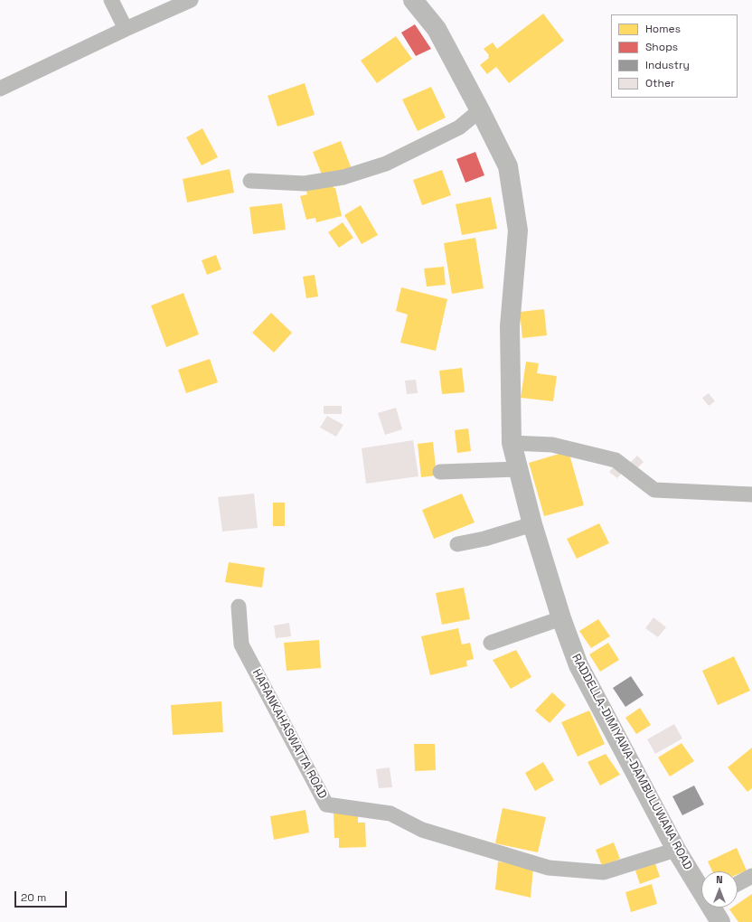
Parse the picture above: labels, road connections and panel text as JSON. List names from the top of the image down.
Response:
{
  "streets": {
    "street": ["HARANKAHASWATTA ROAD", "RADDELLA-DIMIYAWA-DAMBULUWANA ROAD"]
  },
  "crossings": [
    ["HARANKAHASWATTA ROAD", "RADDELLA-DIMIYAWA-DAMBULUWANA ROAD"]
  ],
  "legend": [
    "Homes",
    "Shops",
    "Industry",
    "Other"
  ],
  "scale_bar": "20 m",
  "north": "top"
}
